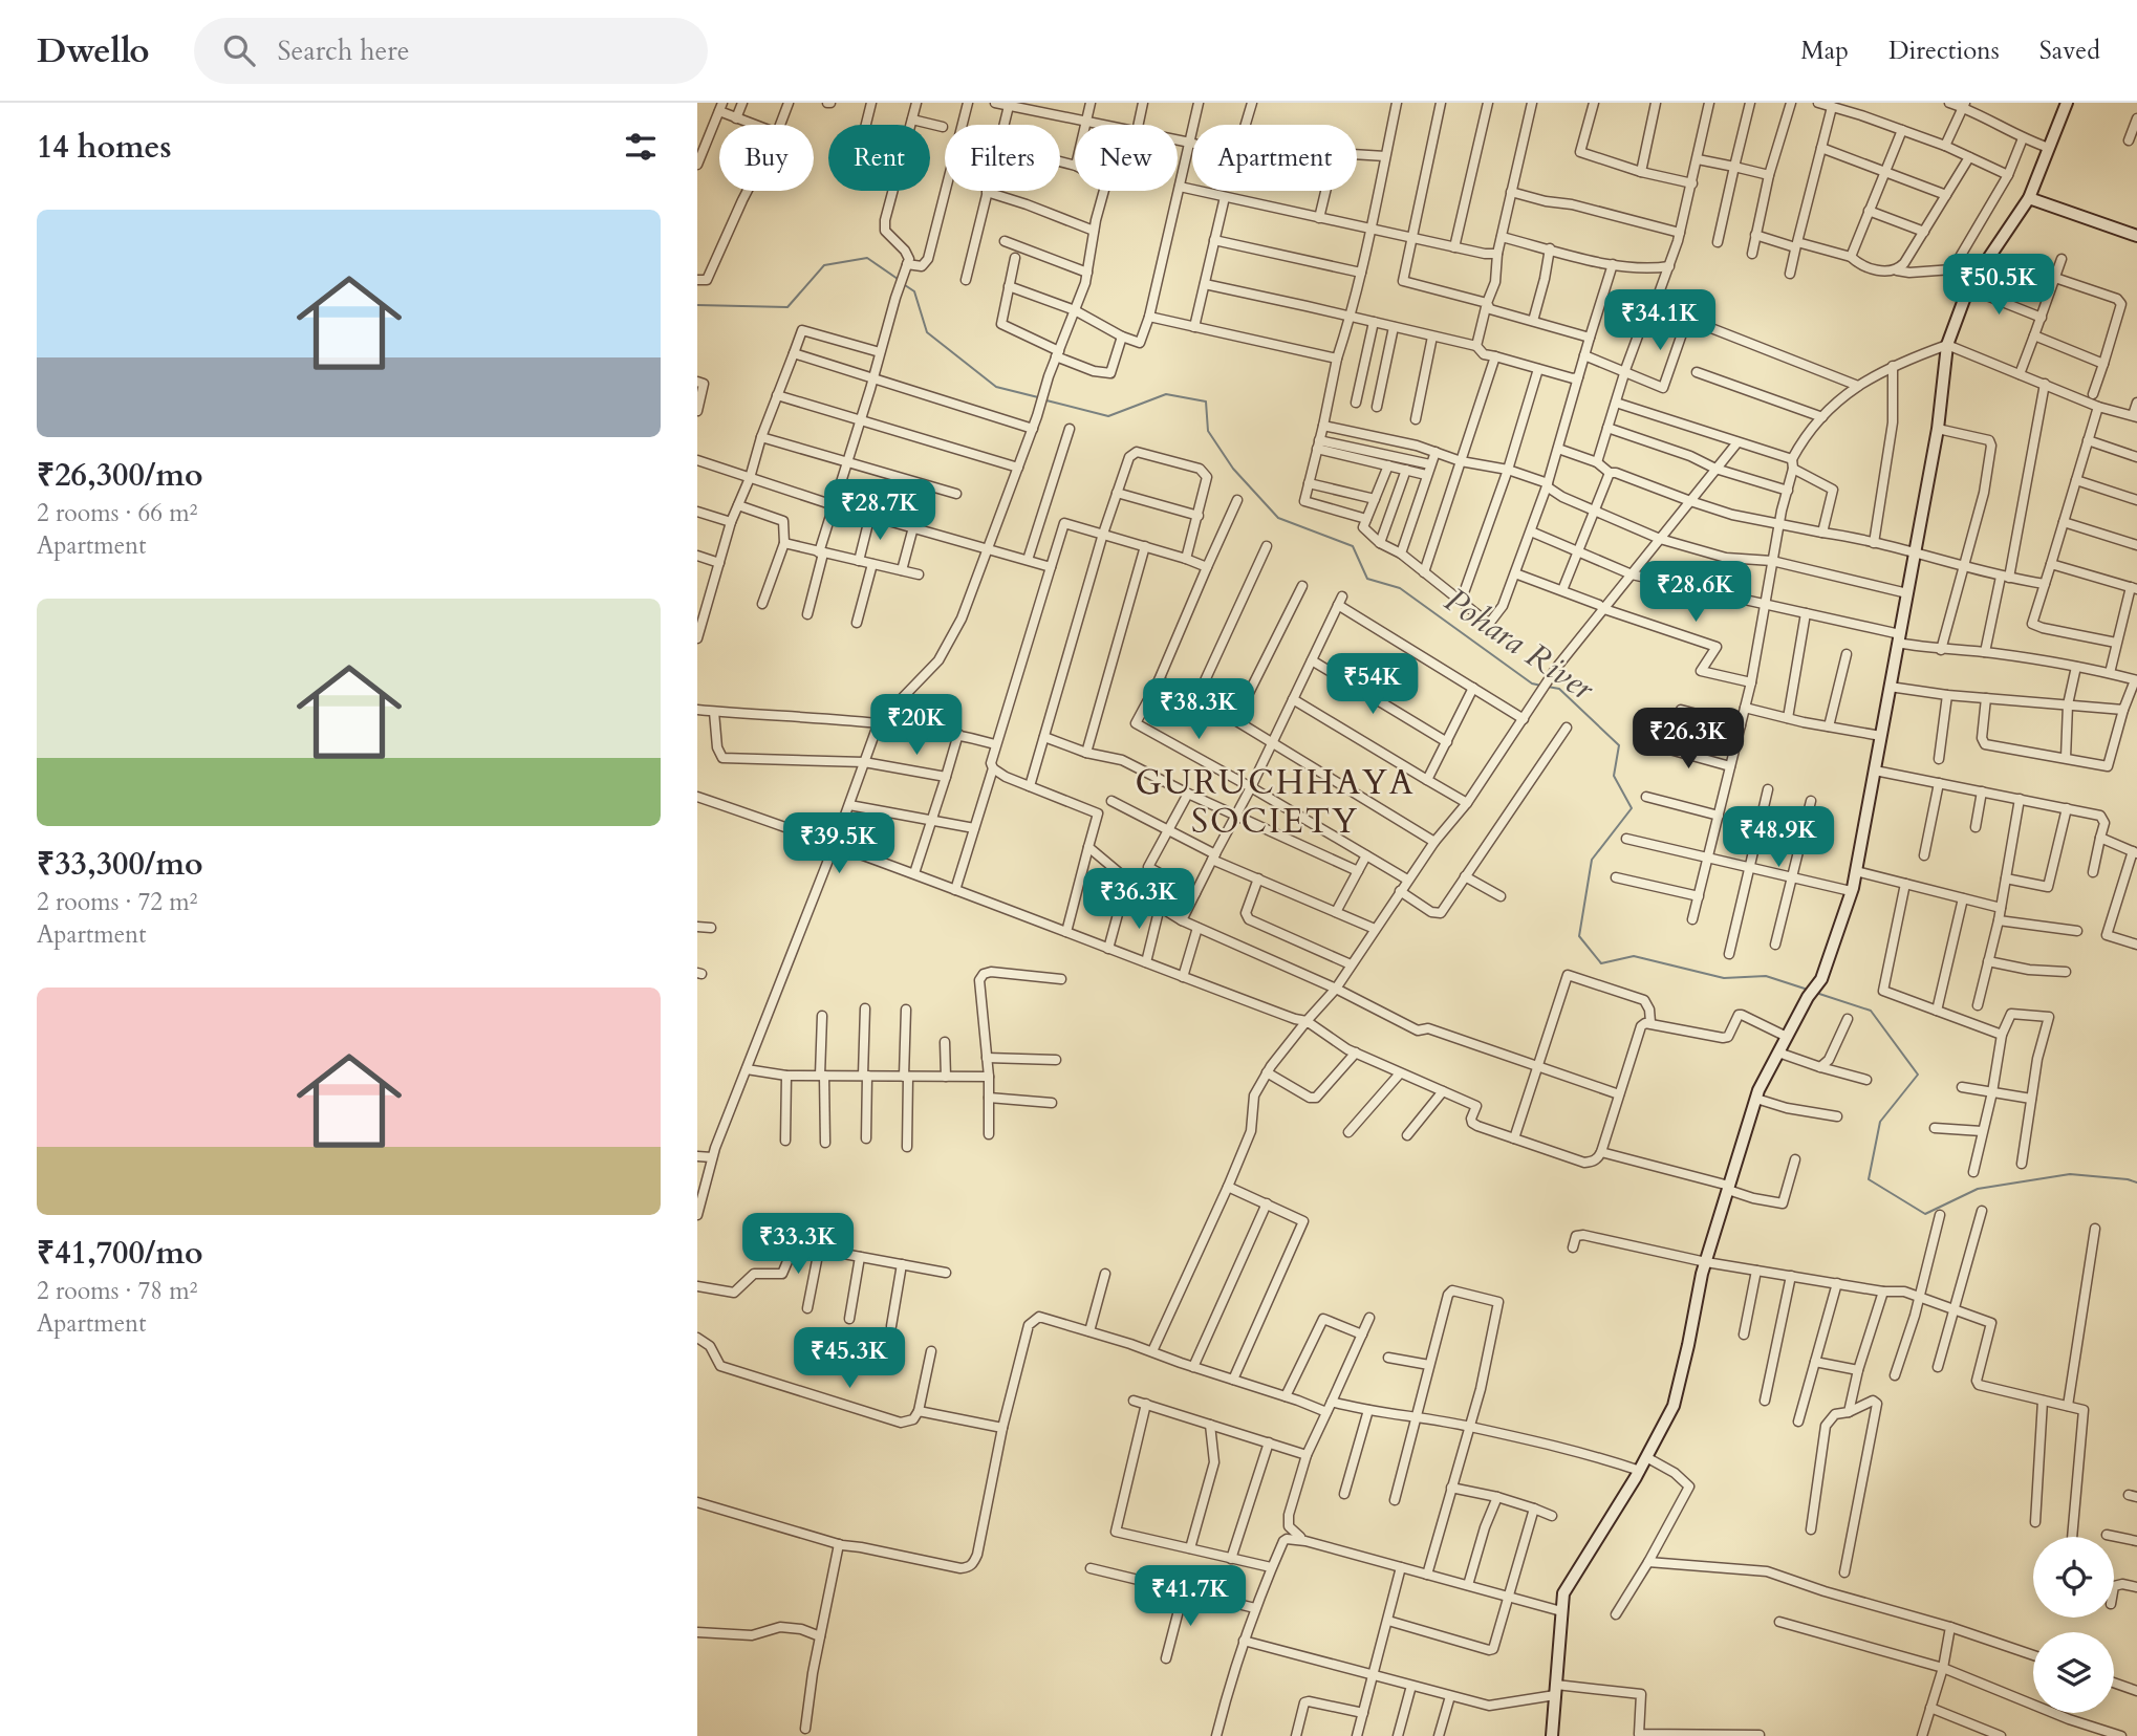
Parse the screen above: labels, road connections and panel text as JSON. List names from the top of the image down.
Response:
{
  "districts": ["GURUCHHAYA SOCIETY"],
  "water": ["Pohara River"],
  "page": {
    "header": "Dwello",
    "search": "Search here",
    "nav": ["Map", "Directions", "Saved"],
    "heading": "14 homes",
    "chip": [
      "Buy",
      "Rent",
      "Filters",
      "New",
      "Apartment"
    ],
    "list": [
      {
        "name": "₹26,300/mo",
        "note": "2 rooms · 66 m² · Apartment"
      },
      {
        "name": "₹33,300/mo",
        "note": "2 rooms · 72 m² · Apartment"
      },
      {
        "name": "₹41,700/mo",
        "note": "2 rooms · 78 m² · Apartment"
      }
    ],
    "price": [
      "₹50.5K",
      "₹34.1K",
      "₹28.7K",
      "₹28.6K",
      "₹54K",
      "₹38.3K",
      "₹20K",
      "₹26.3K",
      "₹48.9K",
      "₹39.5K",
      "₹36.3K",
      "₹33.3K",
      "₹45.3K",
      "₹41.7K"
    ]
  }
}
